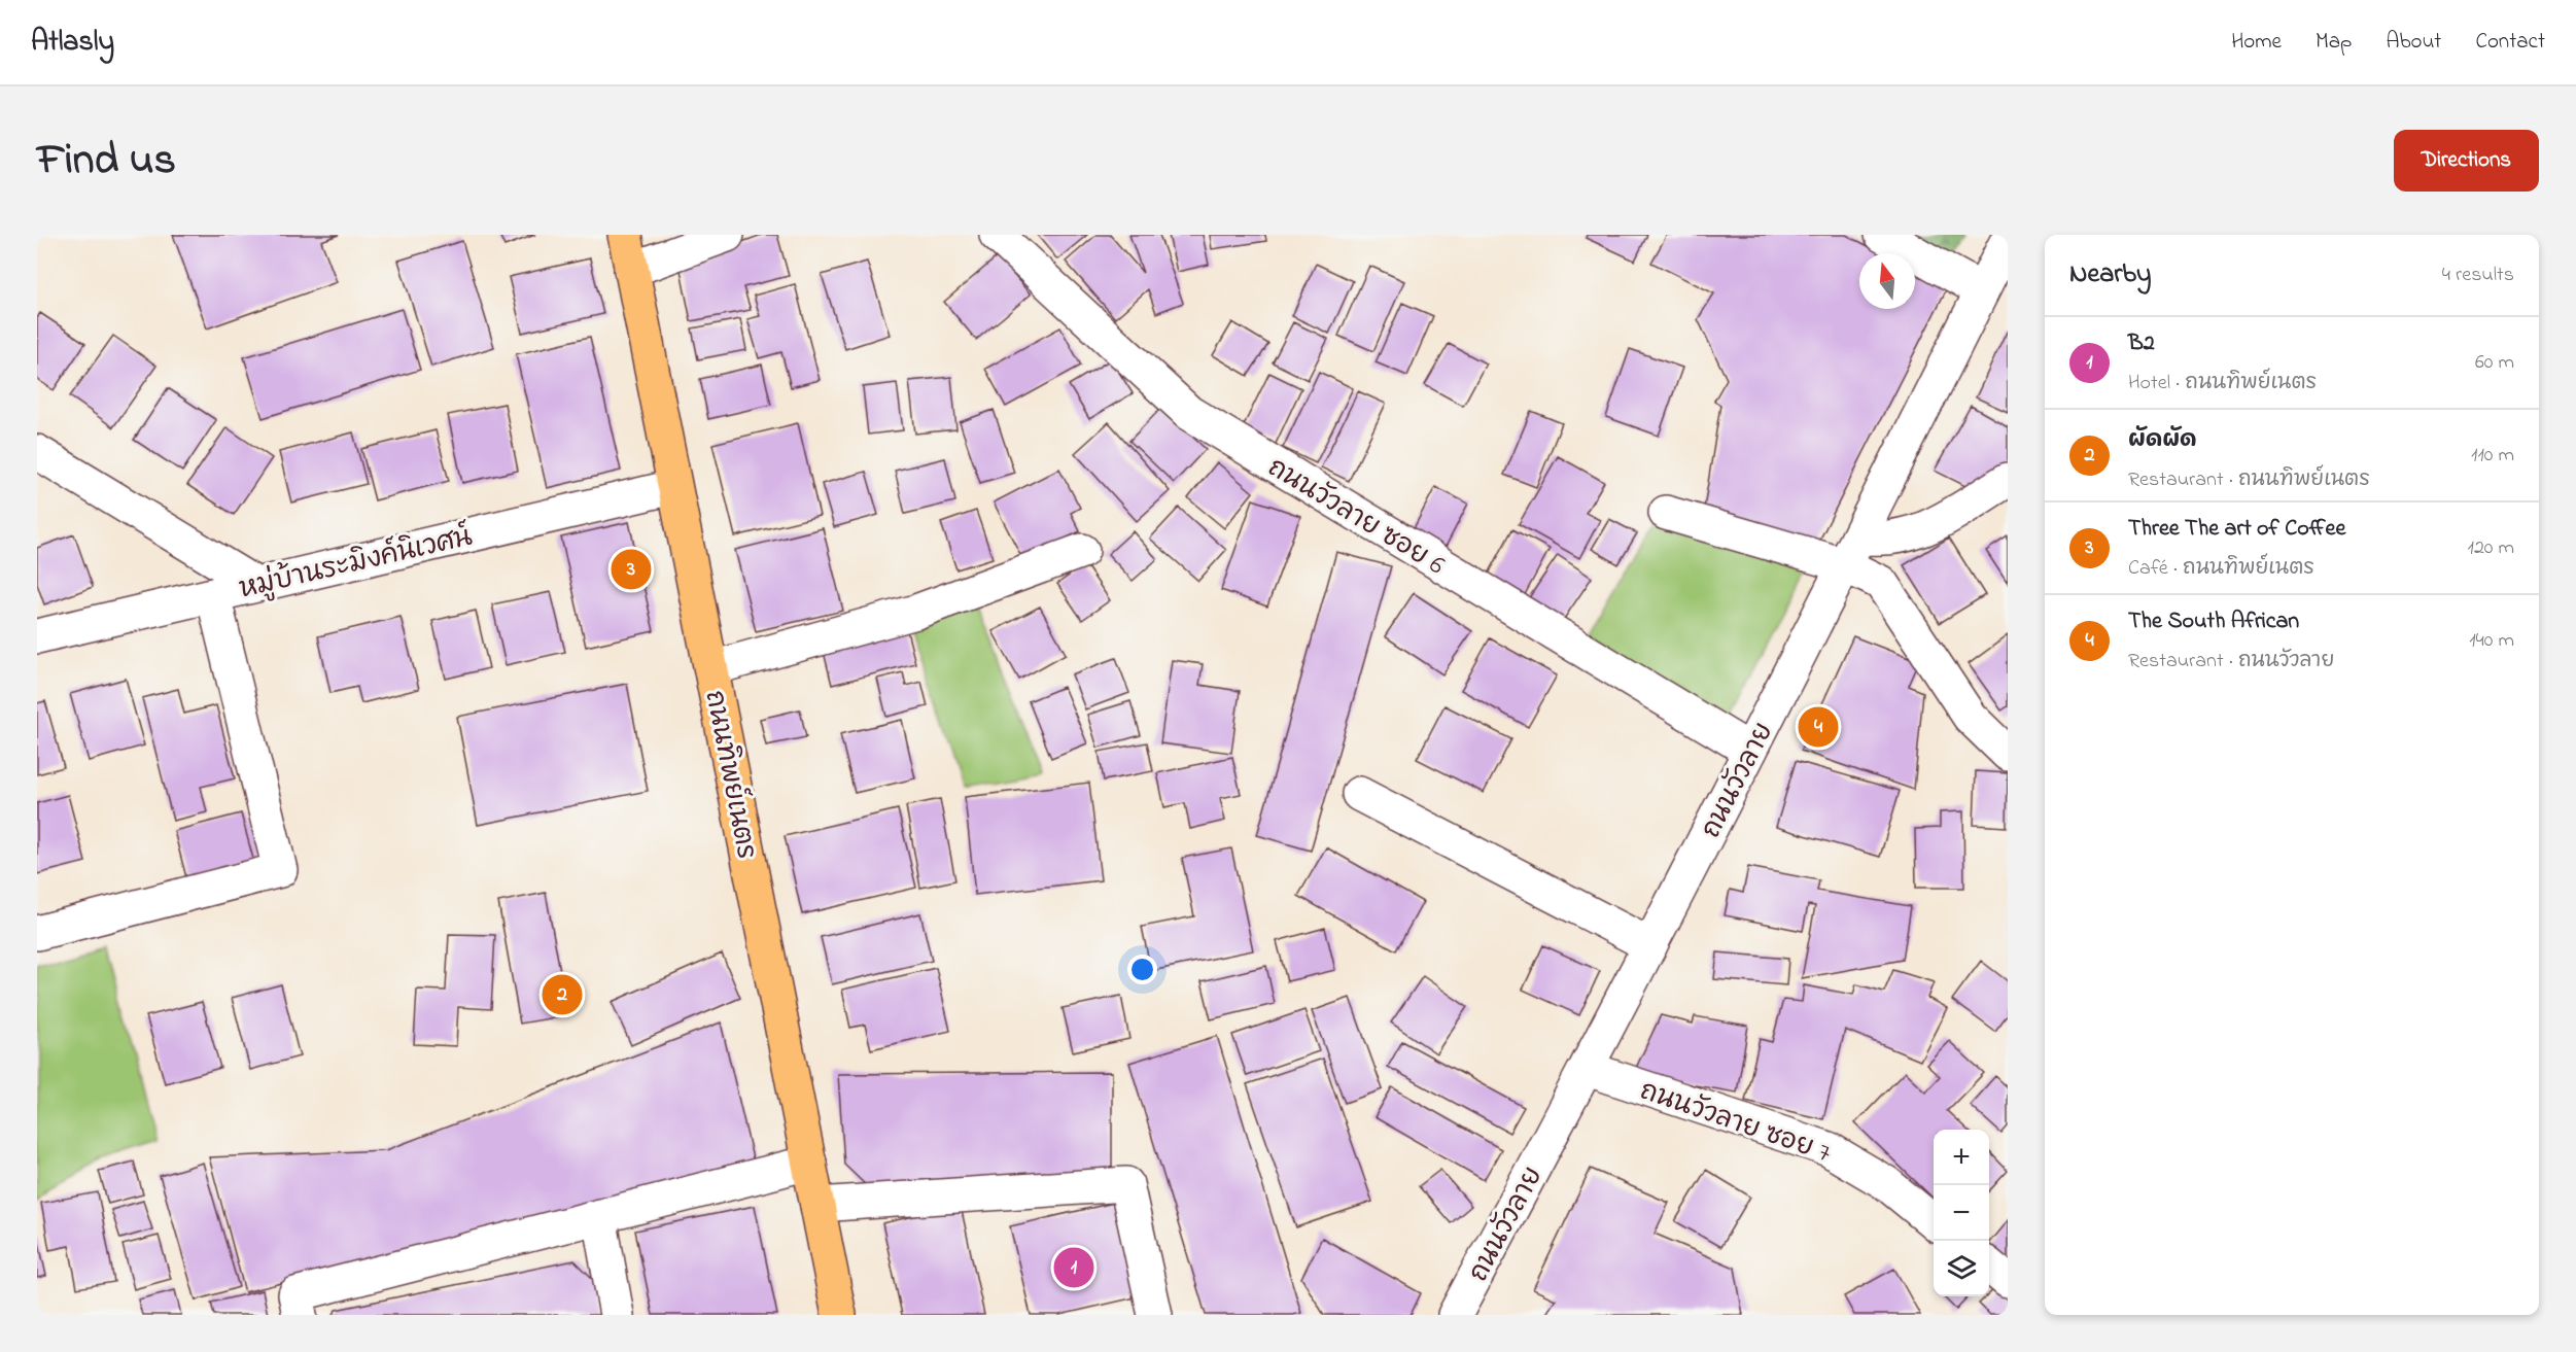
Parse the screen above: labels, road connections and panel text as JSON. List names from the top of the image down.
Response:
{
  "streets": {
    "main road": ["ถนนทิพย์เนตร"],
    "street": [
      "ถนนวัวลาย ซอย 6",
      "หมู่บ้านระมิงค์นิเวศน์",
      "ถนนวัวลาย",
      "ถนนวัวลาย ซอย 7"
    ]
  },
  "crossings": [
    ["ถนนวัวลาย ซอย 6", "ถนนวัวลาย"],
    ["หมู่บ้านระมิงค์นิเวศน์", "ถนนทิพย์เนตร"],
    ["ถนนวัวลาย", "ถนนวัวลาย ซอย 7"]
  ],
  "north": "top",
  "page": {
    "header": "Atlasly",
    "nav": [
      "Home",
      "Map",
      "About",
      "Contact"
    ],
    "title": "Find us",
    "buttons": "Directions",
    "heading": ["Nearby", "4 results"],
    "list": [
      {
        "mark": "1",
        "name": "B2",
        "note": "Hotel · ถนนทิพย์เนตร",
        "value": "60 m"
      },
      {
        "mark": "2",
        "name": "ผัดผัด",
        "note": "Restaurant · ถนนทิพย์เนตร",
        "value": "110 m"
      },
      {
        "mark": "3",
        "name": "Three The art of Coffee",
        "note": "Café · ถนนทิพย์เนตร",
        "value": "120 m"
      },
      {
        "mark": "4",
        "name": "The South African",
        "note": "Restaurant · ถนนวัวลาย",
        "value": "140 m"
      }
    ],
    "pins": [
      "3",
      "4",
      "2",
      "1"
    ],
    "map_buttons": ["+", "−"]
  }
}
